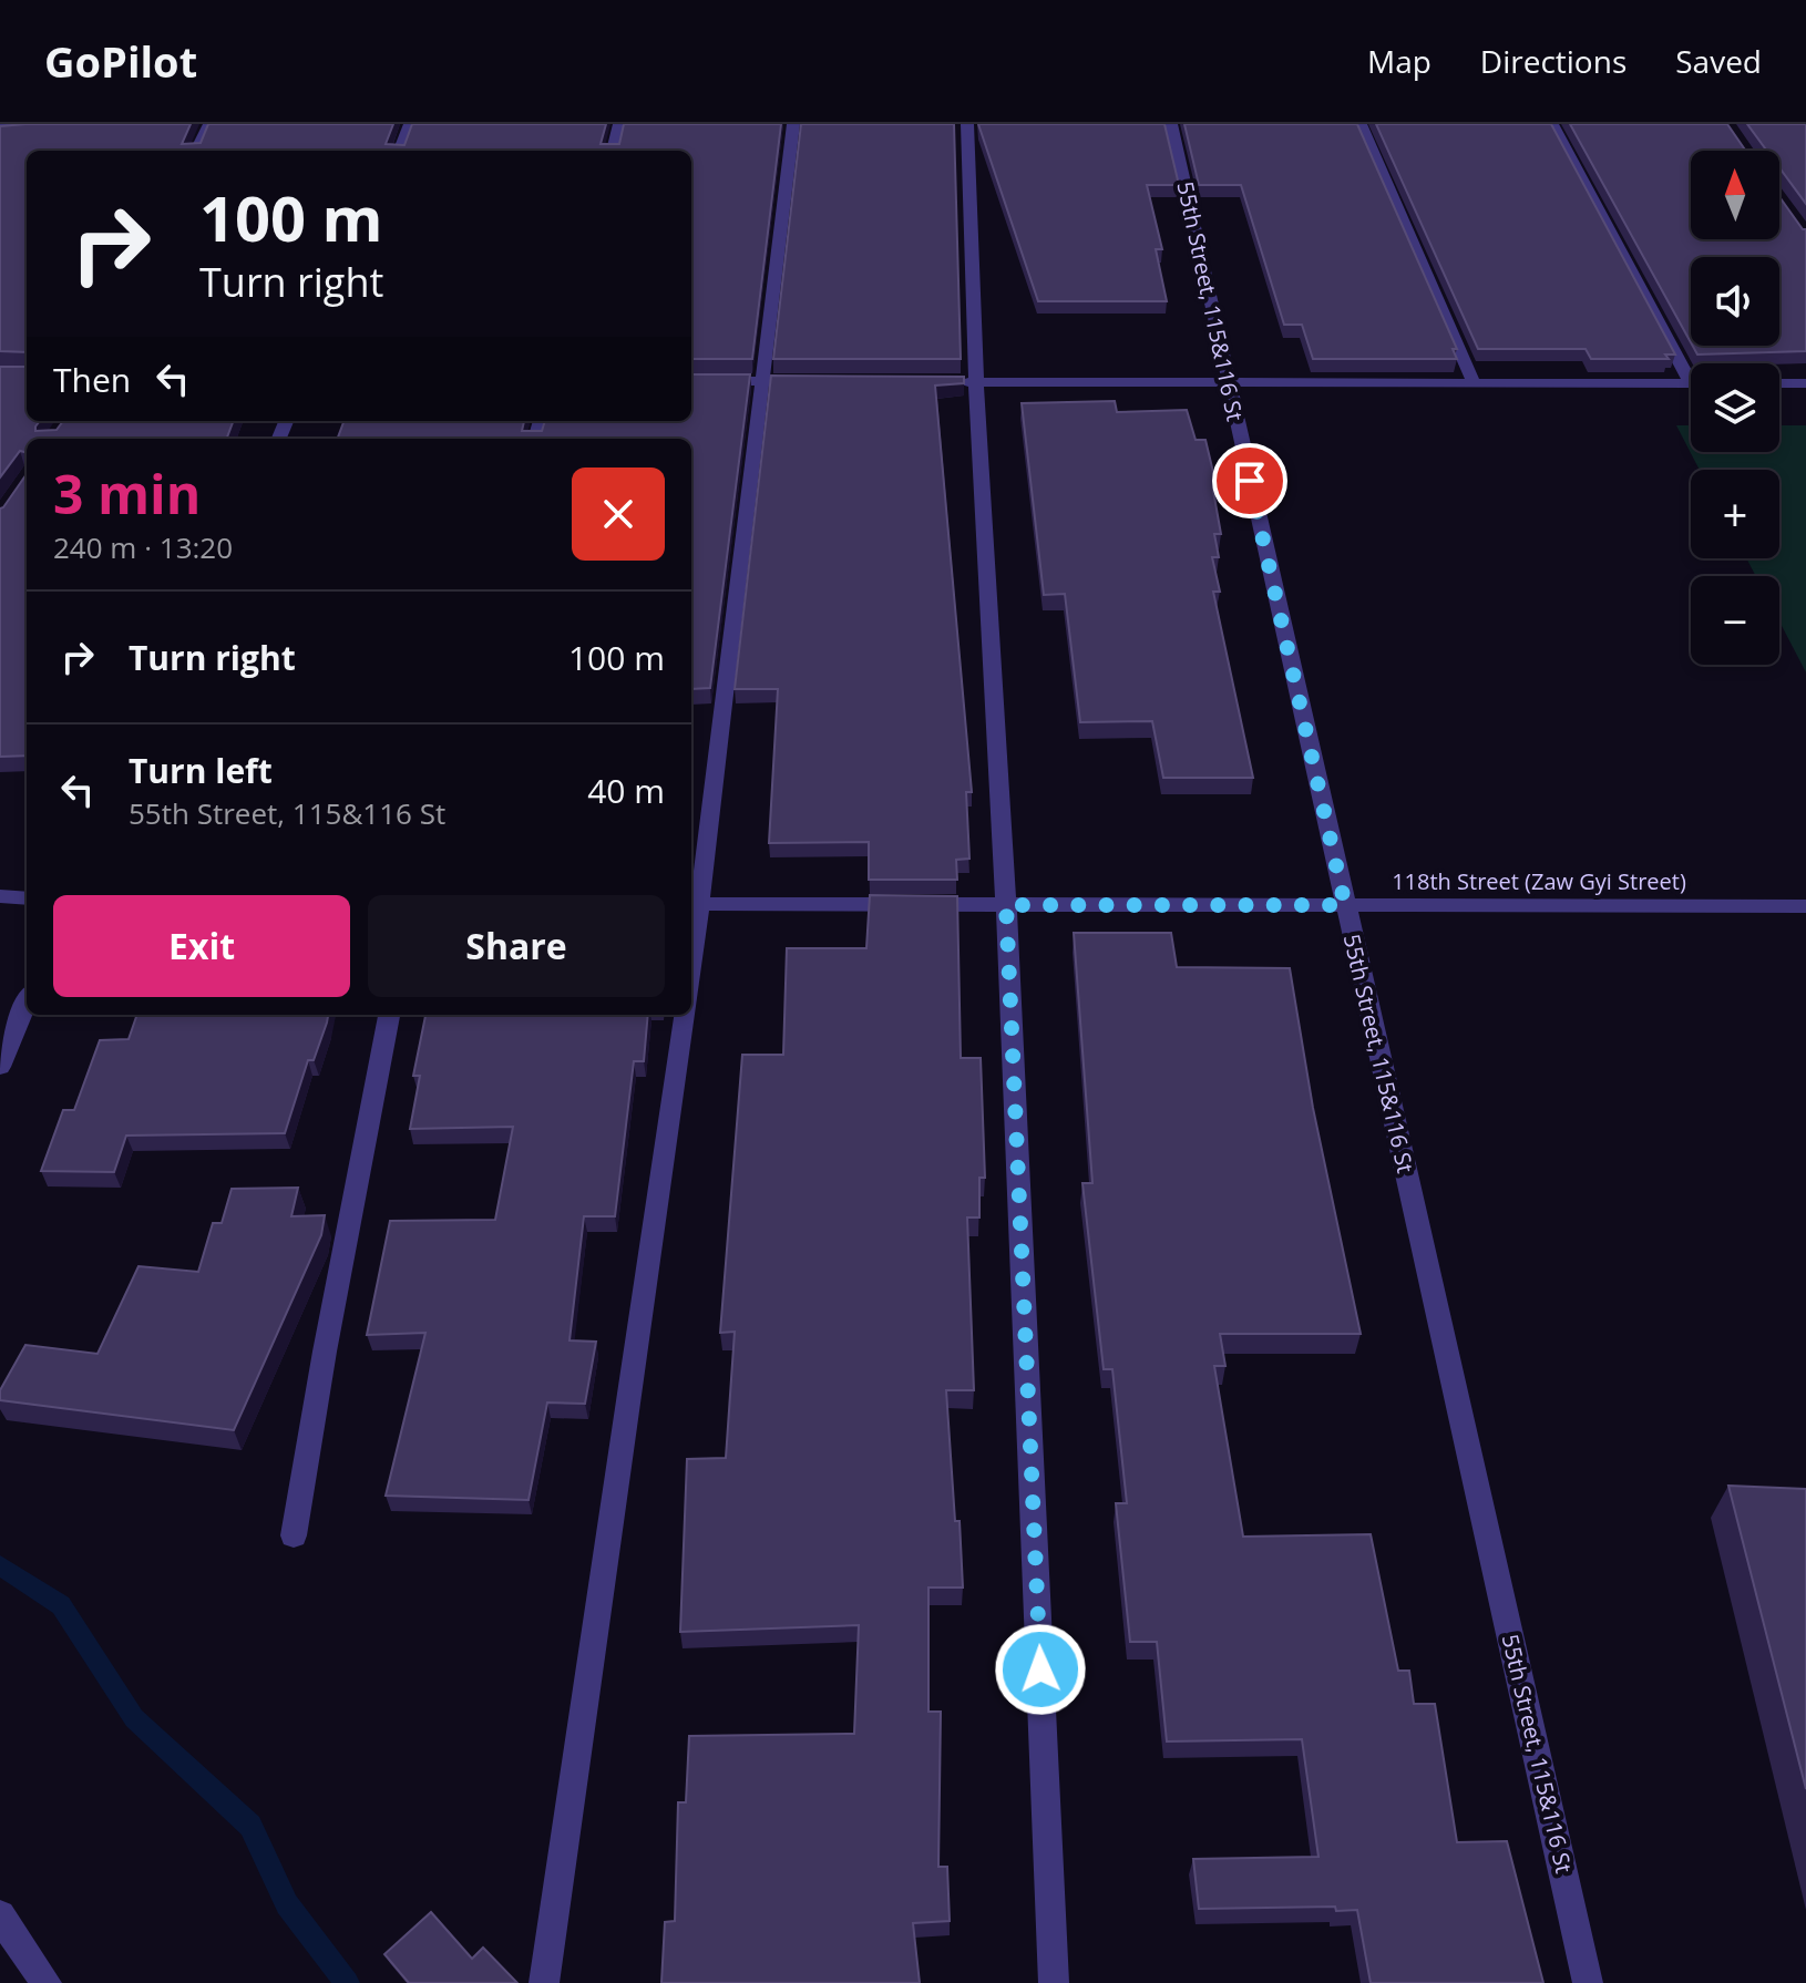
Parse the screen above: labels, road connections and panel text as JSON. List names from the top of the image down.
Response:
{
  "streets": {
    "street": ["55th Street, 115&116 St", "118th Street (Zaw Gyi Street)"]
  },
  "crossings": [
    ["55th Street, 115&116 St", "118th Street (Zaw Gyi Street)"]
  ],
  "north": "top",
  "page": {
    "header": "GoPilot",
    "nav": ["Map", "Directions", "Saved"],
    "map_buttons": ["+", "−"],
    "turn": ["100 m", "Turn right"],
    "then": "Then",
    "heading": ["3 min", "240 m · 13:20"],
    "list": [
      {
        "name": "Turn right",
        "value": "100 m"
      },
      {
        "name": "Turn left",
        "note": "55th Street, 115&116 St",
        "value": "40 m"
      }
    ],
    "buttons": ["Exit", "Share"]
  }
}
